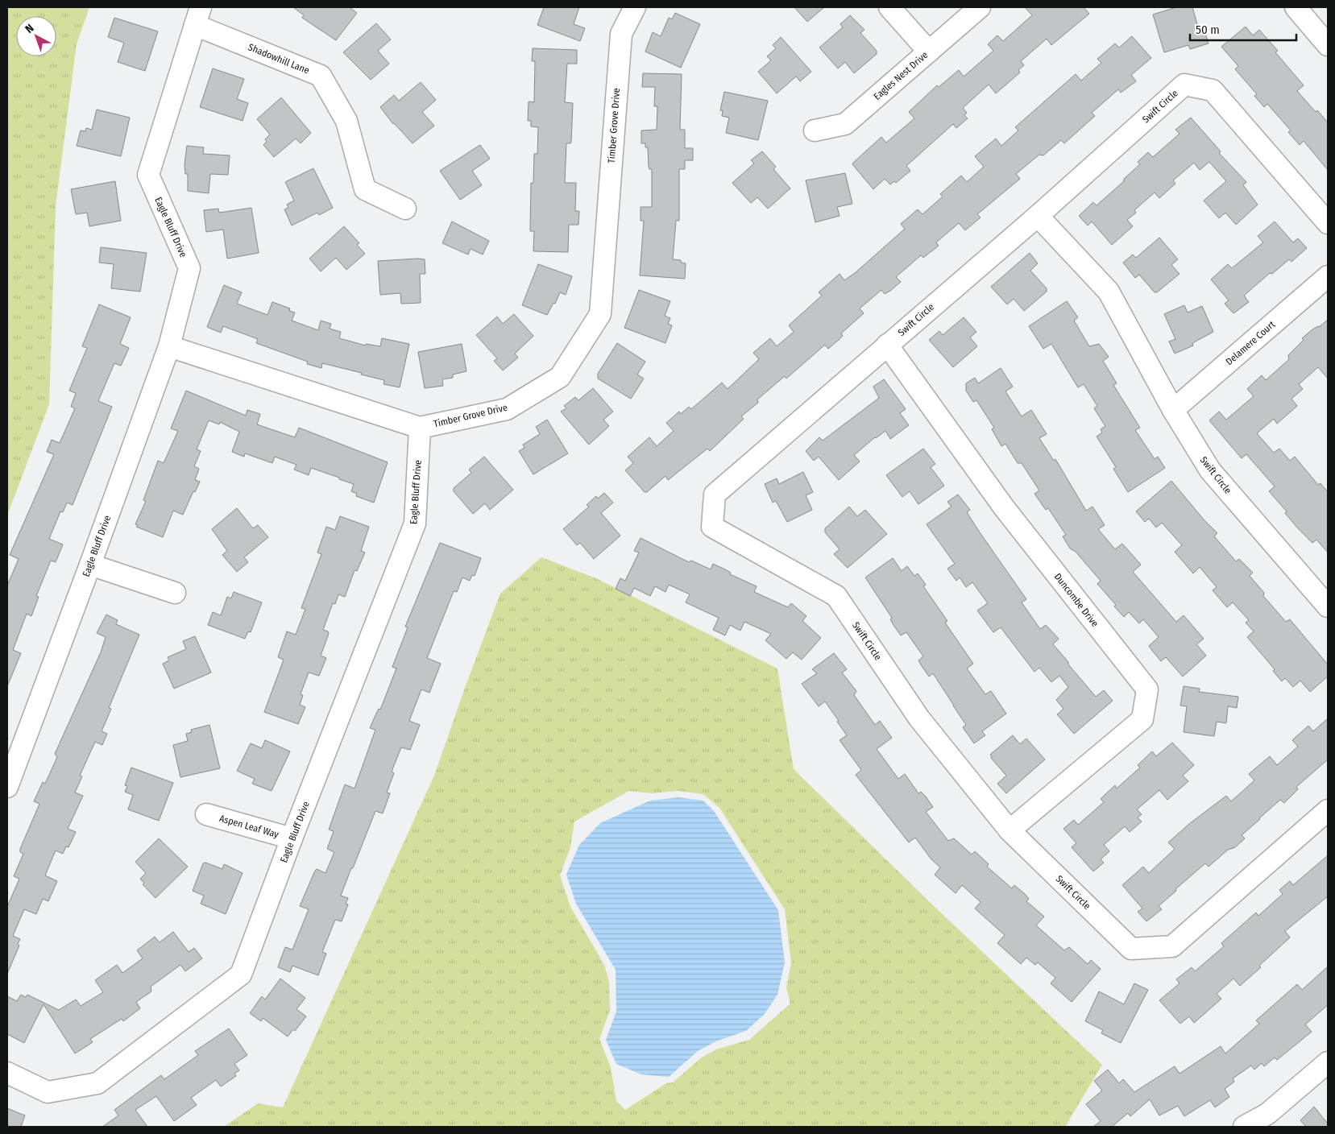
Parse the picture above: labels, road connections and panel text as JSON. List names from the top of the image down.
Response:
{
  "streets": {
    "street": [
      "Shadowhill Lane",
      "Eagles Nest Drive",
      "Swift Circle",
      "Timber Grove Drive",
      "Eagle Bluff Drive",
      "Delamere Court",
      "Duncombe Drive",
      "Aspen Leaf Way"
    ]
  },
  "crossings": [
    ["Shadowhill Lane", "Eagle Bluff Drive"],
    ["Swift Circle", "Delamere Court"],
    ["Swift Circle", "Duncombe Drive"],
    ["Timber Grove Drive", "Eagle Bluff Drive"],
    ["Eagle Bluff Drive", "Aspen Leaf Way"]
  ],
  "scale_bar": "50 m",
  "north": "top left"
}
